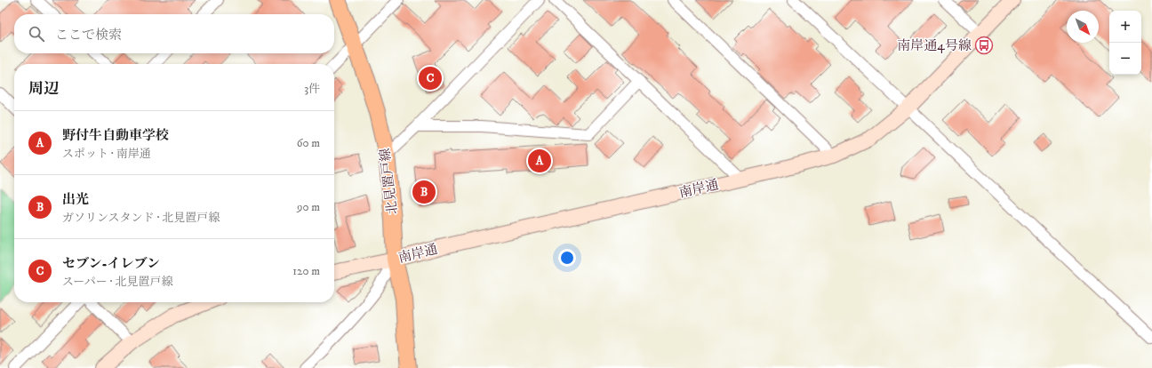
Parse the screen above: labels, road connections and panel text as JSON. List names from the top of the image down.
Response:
{
  "streets": {
    "main road": ["北見置戸線", "南岸通"]
  },
  "crossings": [
    ["北見置戸線", "南岸通"]
  ],
  "places": {
    "bus stop": ["南岸通4号線"]
  },
  "north": "bottom right",
  "page": {
    "map_buttons": ["+", "−"],
    "search": "ここで検索",
    "heading": ["周辺", "3件"],
    "pins": ["C", "A", "B"],
    "list": [
      {
        "mark": "A",
        "name": "野付牛自動車学校",
        "note": "スポット · 南岸通",
        "value": "60 m"
      },
      {
        "mark": "B",
        "name": "出光",
        "note": "ガソリンスタンド · 北見置戸線",
        "value": "90 m"
      },
      {
        "mark": "C",
        "name": "セブン-イレブン",
        "note": "スーパー · 北見置戸線",
        "value": "120 m"
      }
    ]
  }
}
